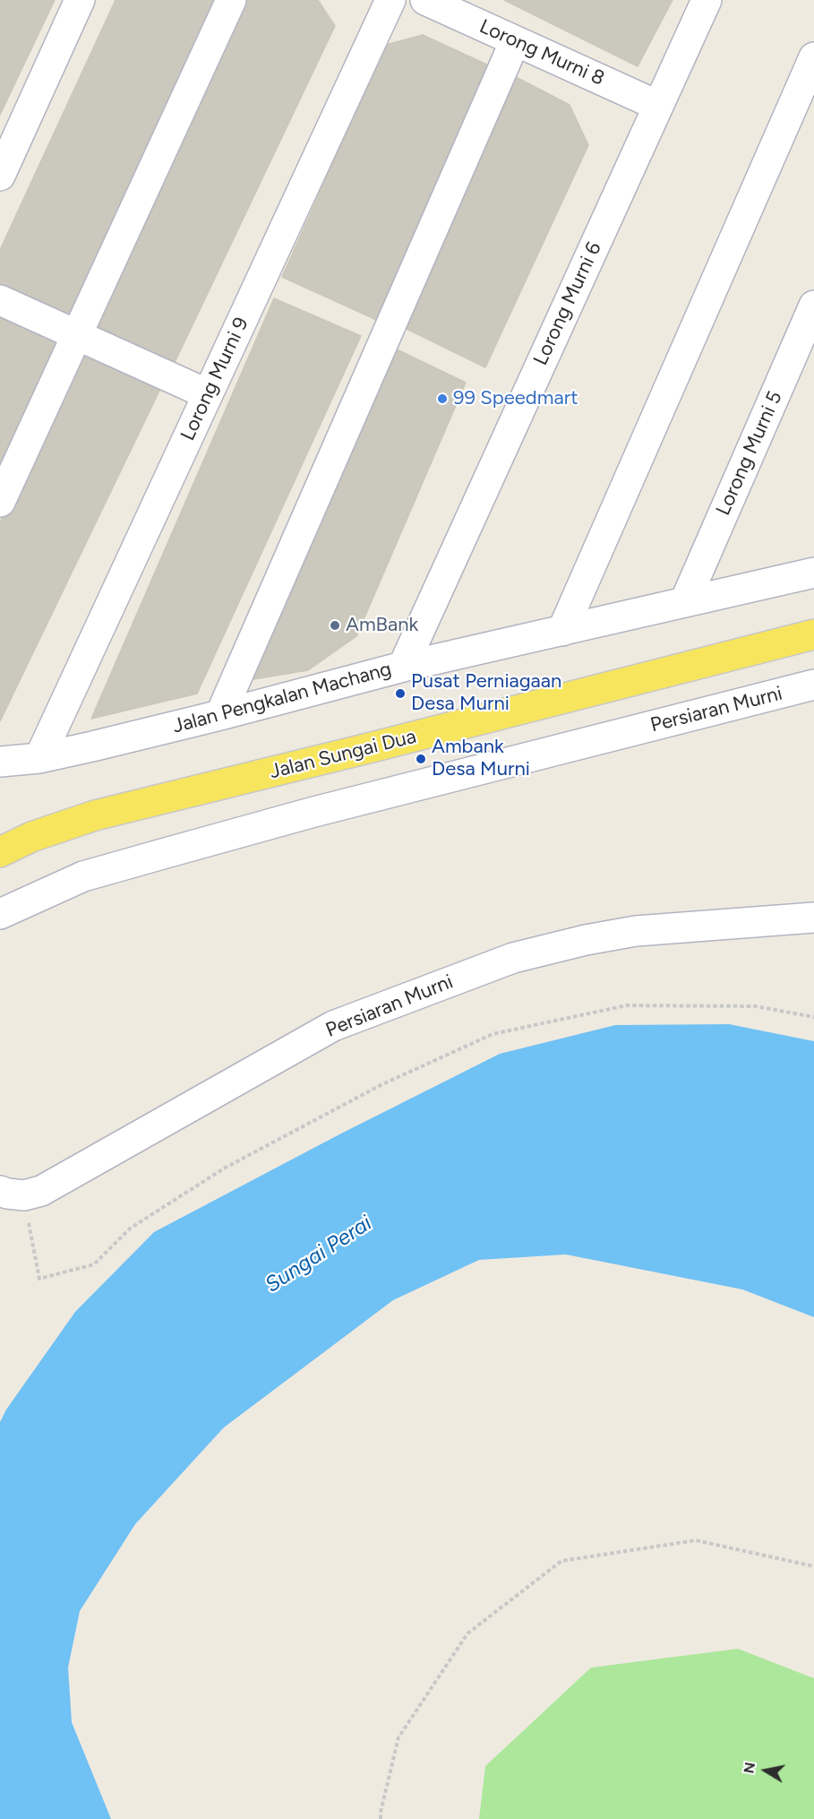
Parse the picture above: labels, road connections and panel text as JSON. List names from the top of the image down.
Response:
{
  "streets": {
    "main road": ["Jalan Sungai Dua"],
    "street": [
      "Lorong Murni 8",
      "Lorong Murni 6",
      "Lorong Murni 9",
      "Lorong Murni 5",
      "Jalan Pengkalan Machang",
      "Persiaran Murni"
    ]
  },
  "crossings": [
    ["Lorong Murni 8", "Lorong Murni 6"],
    ["Lorong Murni 6", "Jalan Pengkalan Machang"],
    ["Lorong Murni 9", "Jalan Pengkalan Machang"],
    ["Lorong Murni 5", "Jalan Pengkalan Machang"]
  ],
  "water": ["Sungai Perai"],
  "places": [
    "99 Speedmart",
    "AmBank",
    "Pusat Perniagaan Desa Murni",
    "Ambank Desa Murni"
  ],
  "north": "left"
}
